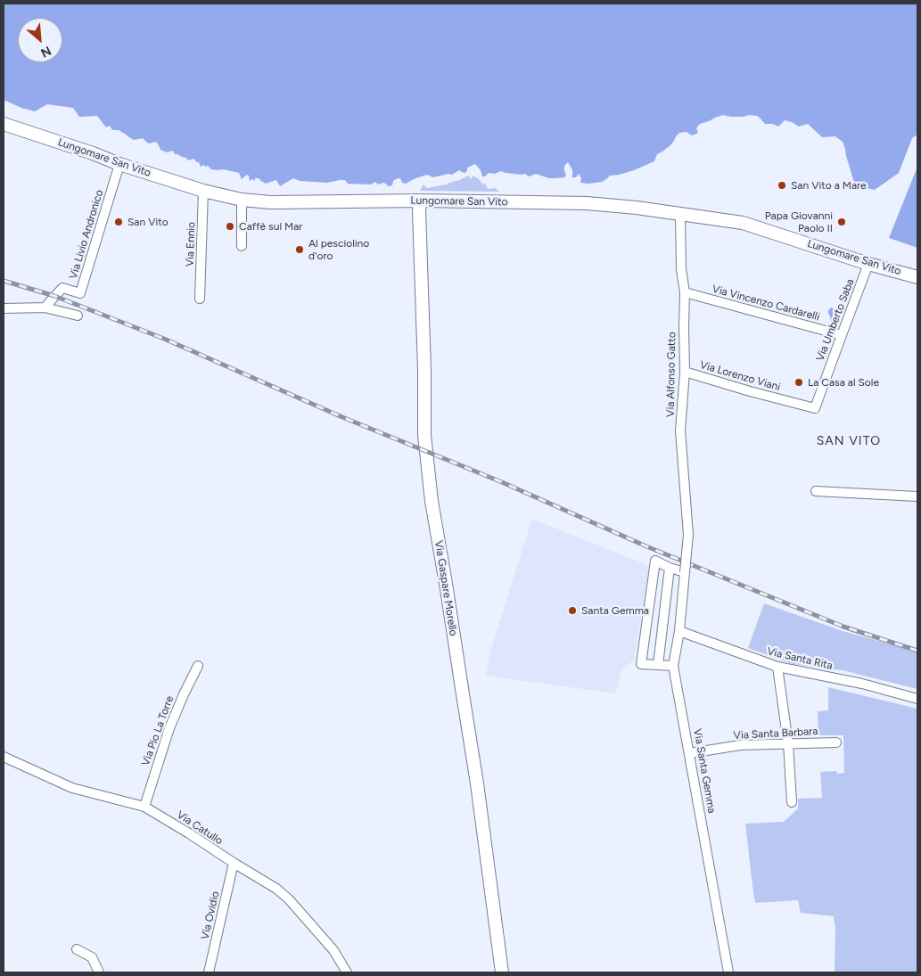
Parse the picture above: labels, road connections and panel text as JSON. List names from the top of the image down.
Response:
{
  "streets": {
    "main road": ["Lungomare San Vito", "Via Gaspare Morello"],
    "street": [
      "Via Livio Andronico",
      "Via Ennio",
      "Via Vincenzo Cardarelli",
      "Via Umberto Saba",
      "Via Alfonso Gatto",
      "Via Lorenzo Viani",
      "Via Santa Rita",
      "Via Pio La Torre",
      "Via Santa Barbara",
      "Via Santa Gemma",
      "Via Catullo",
      "Via Ovidio"
    ]
  },
  "crossings": [
    ["Lungomare San Vito", "Via Livio Andronico"],
    ["Lungomare San Vito", "Via Ennio"],
    ["Lungomare San Vito", "Via Umberto Saba"],
    ["Lungomare San Vito", "Via Alfonso Gatto"],
    ["Lungomare San Vito", "Via Gaspare Morello"],
    ["Via Vincenzo Cardarelli", "Via Umberto Saba"],
    ["Via Vincenzo Cardarelli", "Via Alfonso Gatto"],
    ["Via Umberto Saba", "Via Lorenzo Viani"],
    ["Via Alfonso Gatto", "Via Lorenzo Viani"],
    ["Via Alfonso Gatto", "Via Santa Gemma"],
    ["Via Santa Rita", "Via Santa Gemma"],
    ["Via Pio La Torre", "Via Catullo"],
    ["Via Santa Barbara", "Via Santa Gemma"],
    ["Via Catullo", "Via Ovidio"]
  ],
  "districts": ["SAN VITO"],
  "places": [
    "San Vito a Mare",
    "San Vito",
    "Papa Giovanni Paolo II",
    "Caffè sul Mar",
    "Al pesciolino d'oro",
    "La Casa al Sole",
    "Santa Gemma"
  ],
  "north": "bottom right"
}
